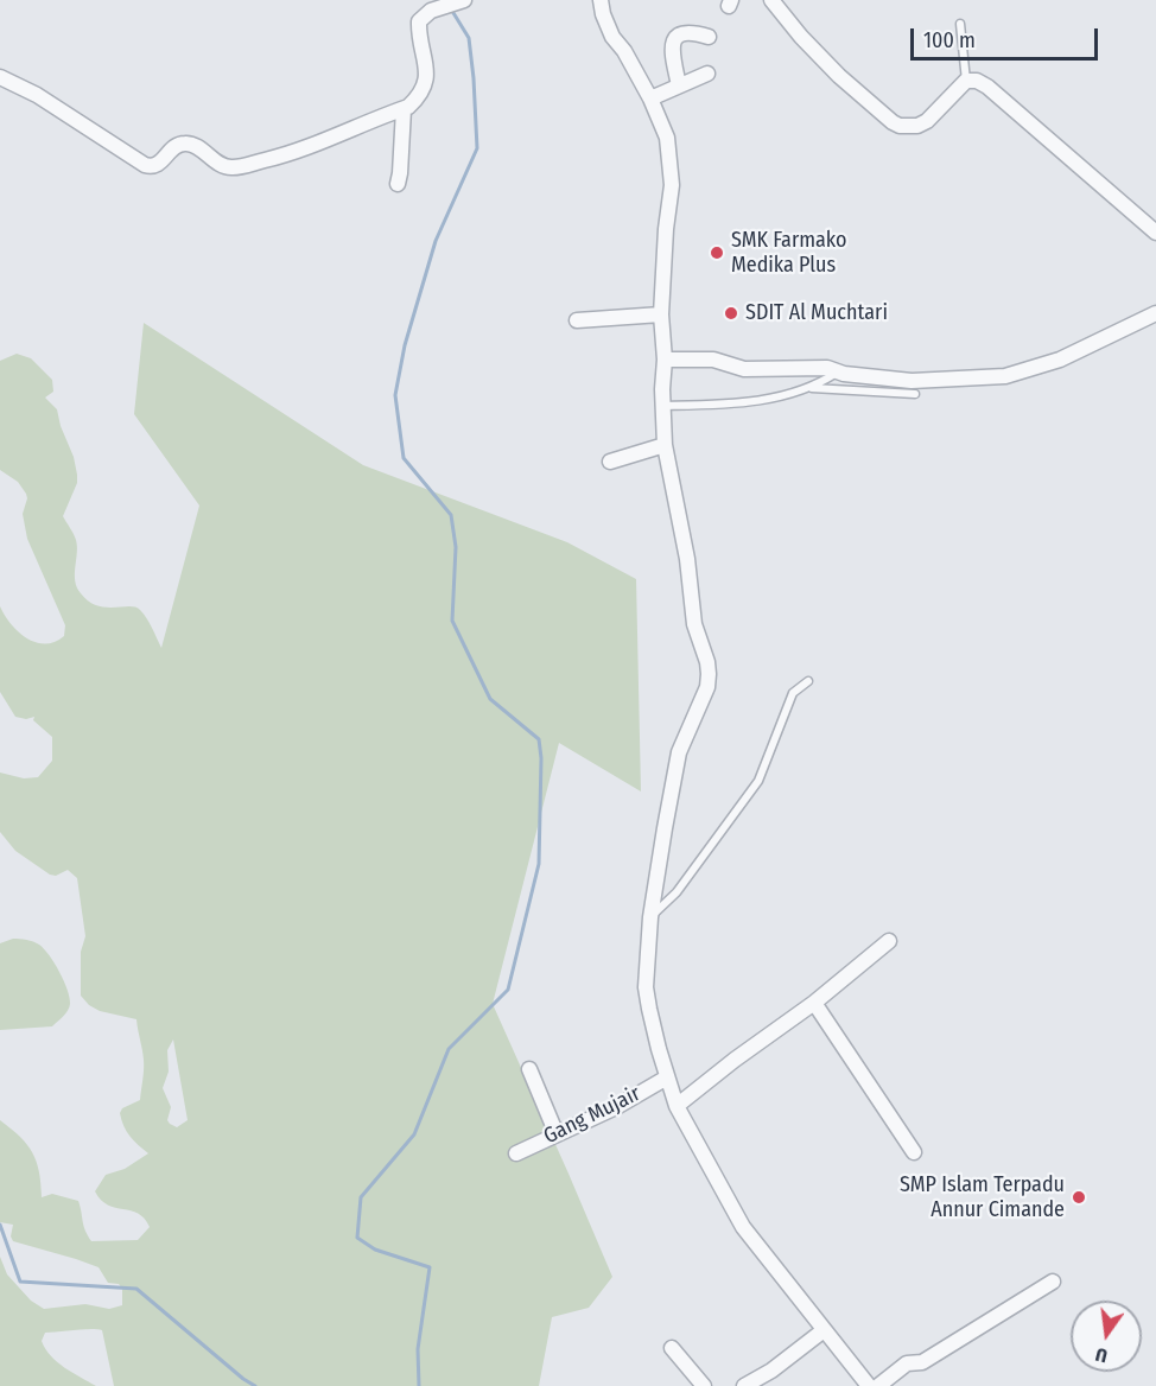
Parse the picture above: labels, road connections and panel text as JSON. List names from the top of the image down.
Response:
{
  "streets": {
    "street": ["Gang Mujair"]
  },
  "places": ["SMK Farmako Medika Plus", "SDIT Al Muchtari", "SMP Islam Terpadu Annur Cimande"],
  "scale_bar": "100 m",
  "north": "bottom"
}
